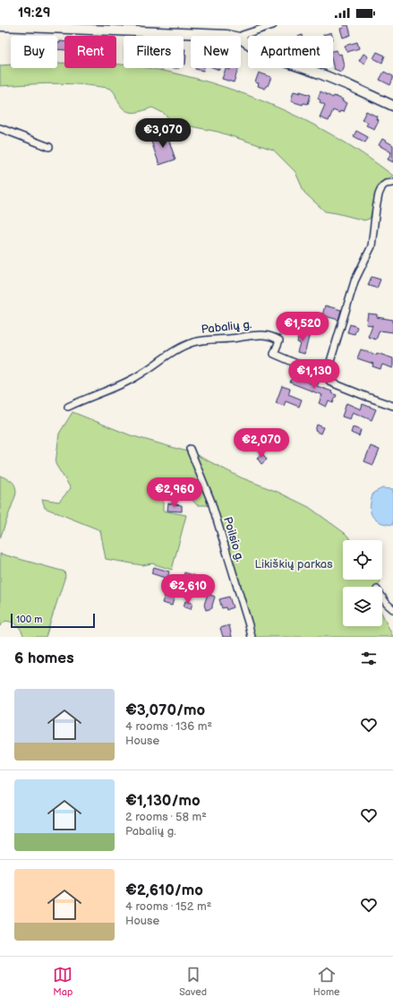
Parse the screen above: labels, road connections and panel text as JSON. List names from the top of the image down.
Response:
{
  "streets": {
    "street": ["Pabalių g.", "Poilsio g."]
  },
  "parks": ["Likiškių parkas"],
  "scale_bar": "100 m",
  "page": {
    "status": "19:29",
    "chip": [
      "Buy",
      "Rent",
      "Filters",
      "New",
      "Apartment"
    ],
    "price": [
      "€3,070",
      "€1,520",
      "€1,130",
      "€2,070",
      "€2,960",
      "€2,610"
    ],
    "scale": "100 m",
    "heading": "6 homes",
    "list": [
      {
        "name": "€3,070/mo",
        "note": "4 rooms · 136 m² · House"
      },
      {
        "name": "€1,130/mo",
        "note": "2 rooms · 58 m² · Pabalių g."
      },
      {
        "name": "€2,610/mo",
        "note": "4 rooms · 152 m² · House"
      }
    ],
    "tabs": ["Map", "Saved", "Home"]
  }
}
